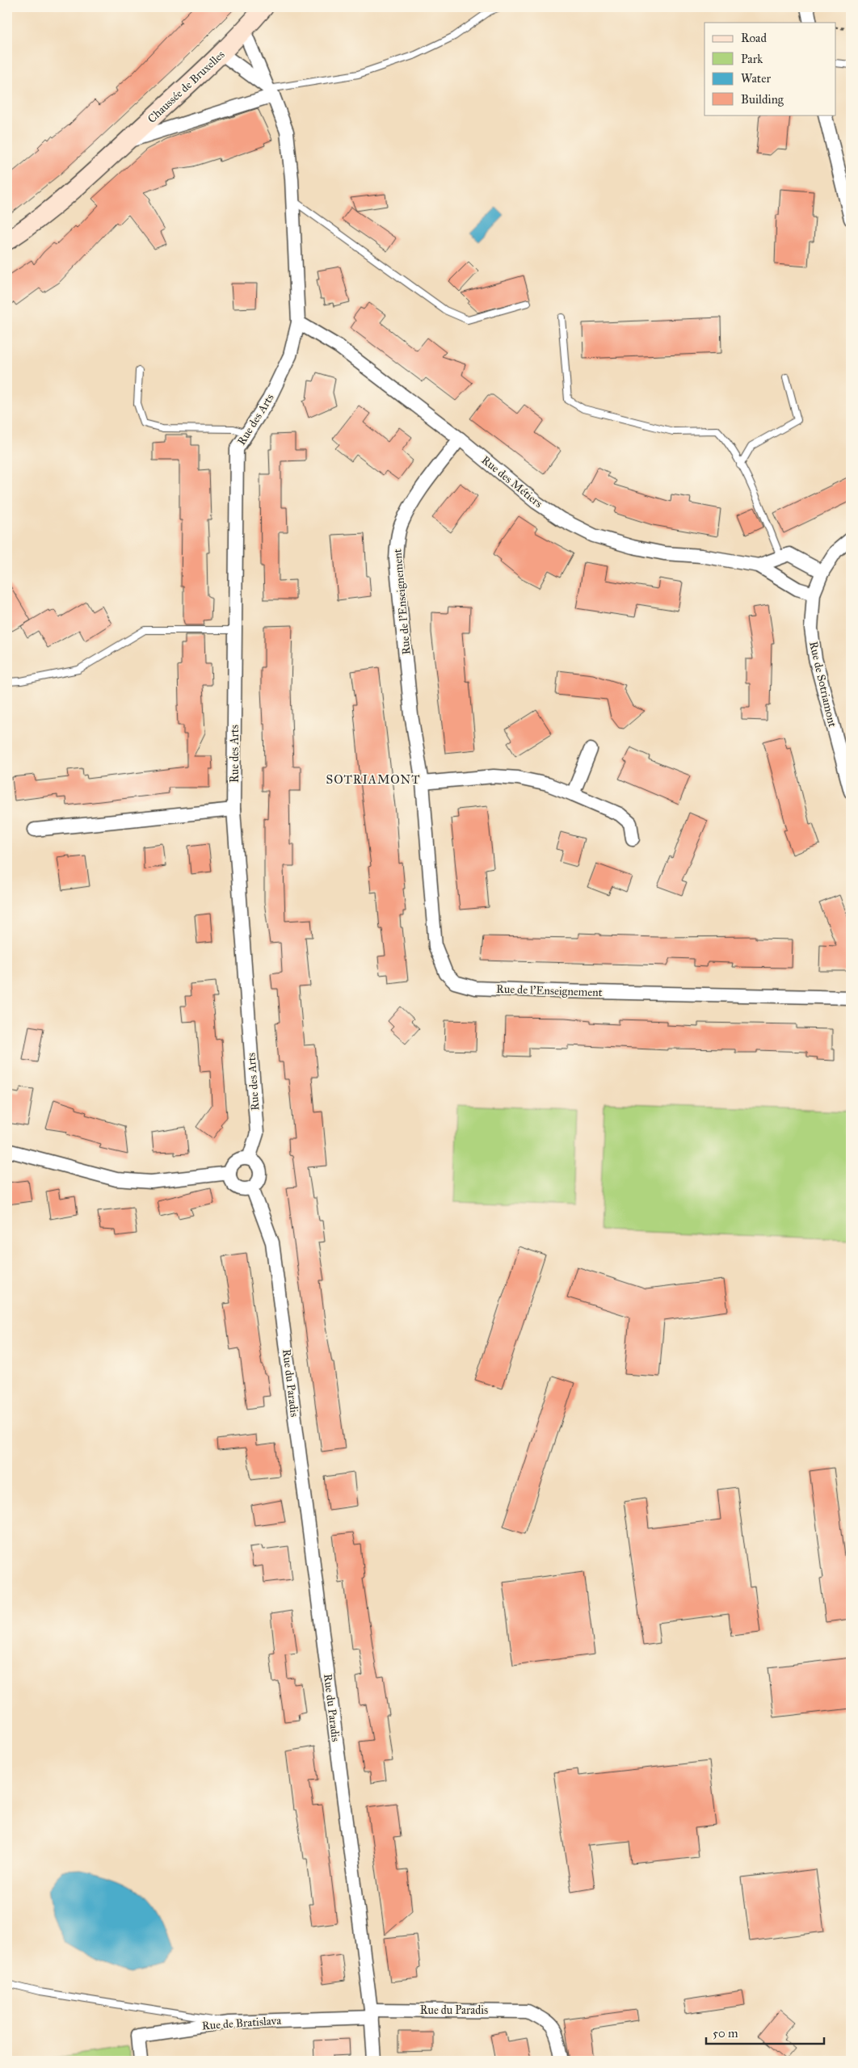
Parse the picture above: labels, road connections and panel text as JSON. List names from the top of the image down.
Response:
{
  "streets": {
    "main road": ["Chaussée de Bruxelles"],
    "street": [
      "Rue des Arts",
      "Rue des Métiers",
      "Rue de l'Enseignement",
      "Rue de Sotriamont",
      "Rue du Paradis",
      "Rue de Bratislava"
    ]
  },
  "crossings": [
    ["Chaussée de Bruxelles", "Rue des Arts"],
    ["Rue des Arts", "Rue des Métiers"],
    ["Rue des Arts", "Rue du Paradis"],
    ["Rue des Métiers", "Rue de l'Enseignement"],
    ["Rue du Paradis", "Rue de Bratislava"]
  ],
  "districts": ["SOTRIAMONT"],
  "legend": [
    "Road",
    "Park",
    "Water",
    "Building"
  ],
  "scale_bar": "50 m"
}
